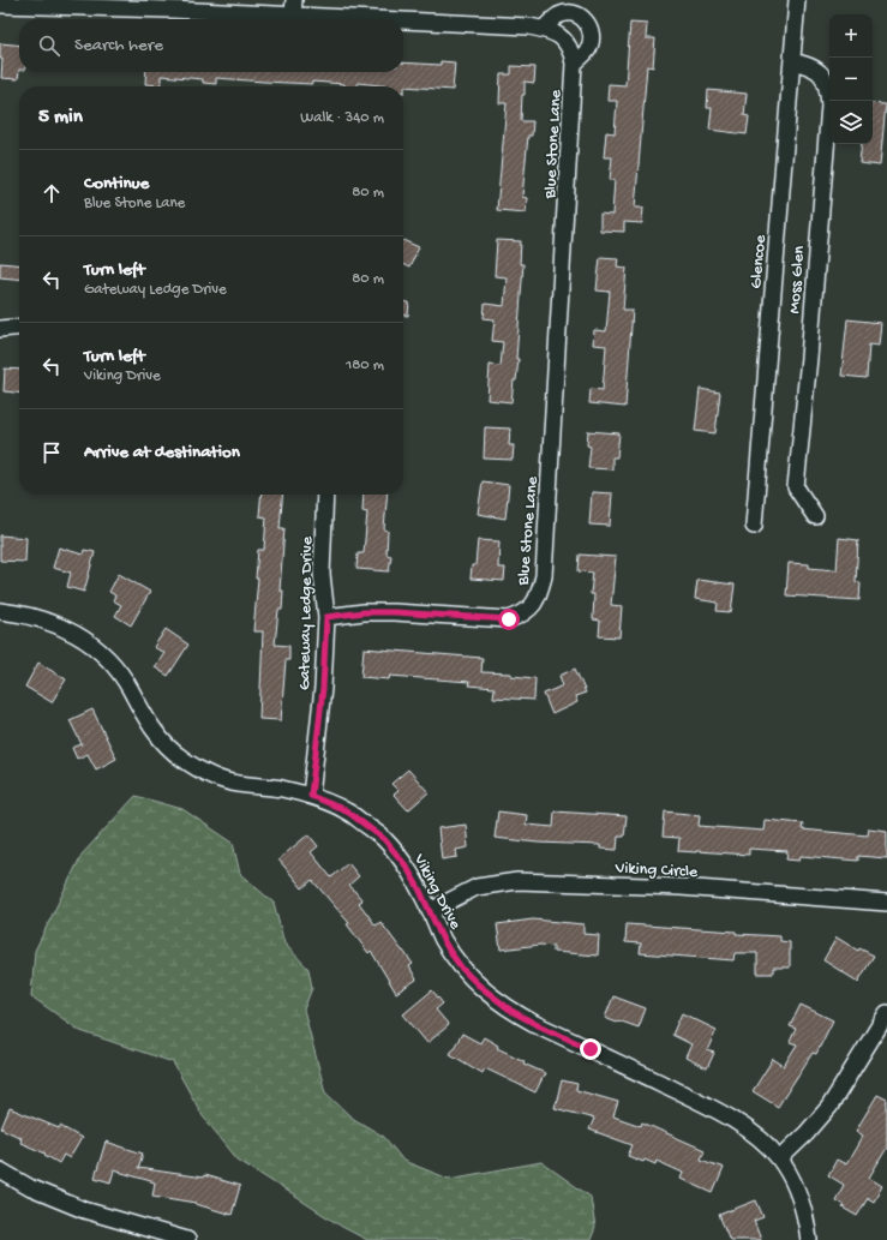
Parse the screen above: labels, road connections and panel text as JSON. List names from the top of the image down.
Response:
{
  "streets": {
    "street": [
      "Blue Stone Lane",
      "Glencoe",
      "Moss Glen",
      "Gateway Ledge Drive",
      "Viking Circle",
      "Viking Drive"
    ]
  },
  "crossings": [
    ["Blue Stone Lane", "Gateway Ledge Drive"],
    ["Glencoe", "Moss Glen"],
    ["Gateway Ledge Drive", "Viking Drive"],
    ["Viking Circle", "Viking Drive"]
  ],
  "page": {
    "map_buttons": ["+", "−"],
    "search": "Search here",
    "heading": ["5 min", "Walk · 340 m"],
    "list": [
      ["Continue", "Blue Stone Lane", "80 m"],
      ["Turn left", "Gateway Ledge Drive", "80 m"],
      ["Turn left", "Viking Drive", "180 m"],
      "Arrive at destination"
    ]
  }
}
